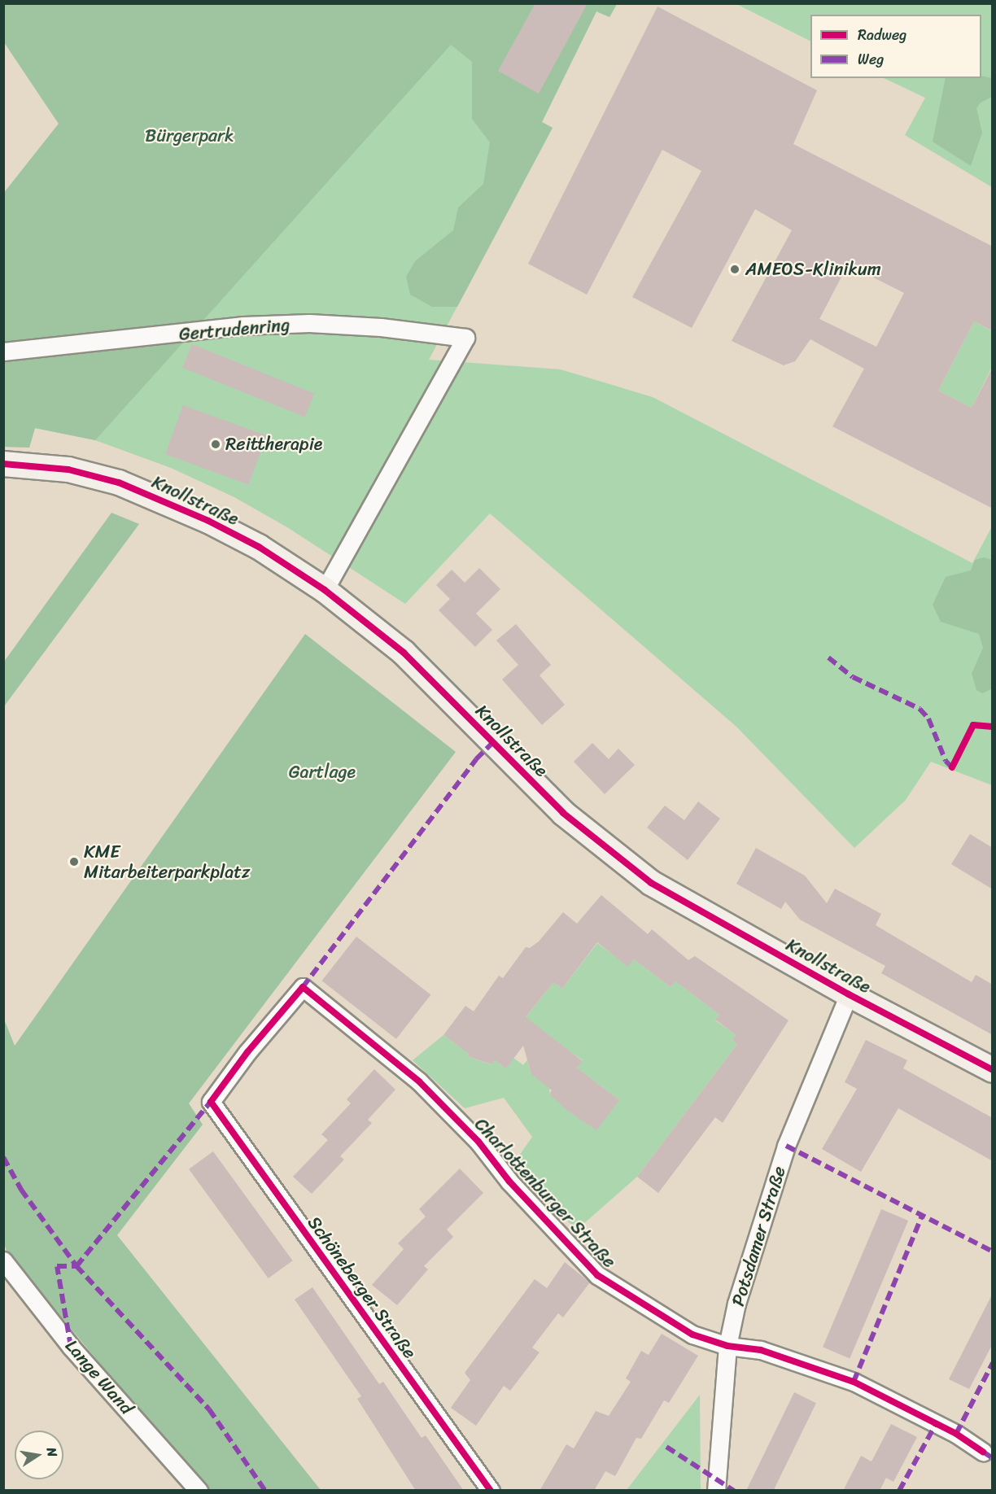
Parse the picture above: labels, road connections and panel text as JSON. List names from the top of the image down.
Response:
{
  "streets": {
    "street": [
      "Gertrudenring",
      "Knollstraße",
      "Charlottenburger Straße",
      "Potsdamer Straße",
      "Schöneberger Straße",
      "Lange Wand"
    ]
  },
  "crossings": [
    ["Gertrudenring", "Knollstraße"],
    ["Knollstraße", "Potsdamer Straße"],
    ["Charlottenburger Straße", "Potsdamer Straße"],
    ["Charlottenburger Straße", "Schöneberger Straße"]
  ],
  "parks": ["Bürgerpark", "Gartlage"],
  "places": ["AMEOS-Klinikum", "Reittherapie", "KME Mitarbeiterparkplatz"],
  "legend": ["Radweg", "Weg"],
  "north": "right"
}
